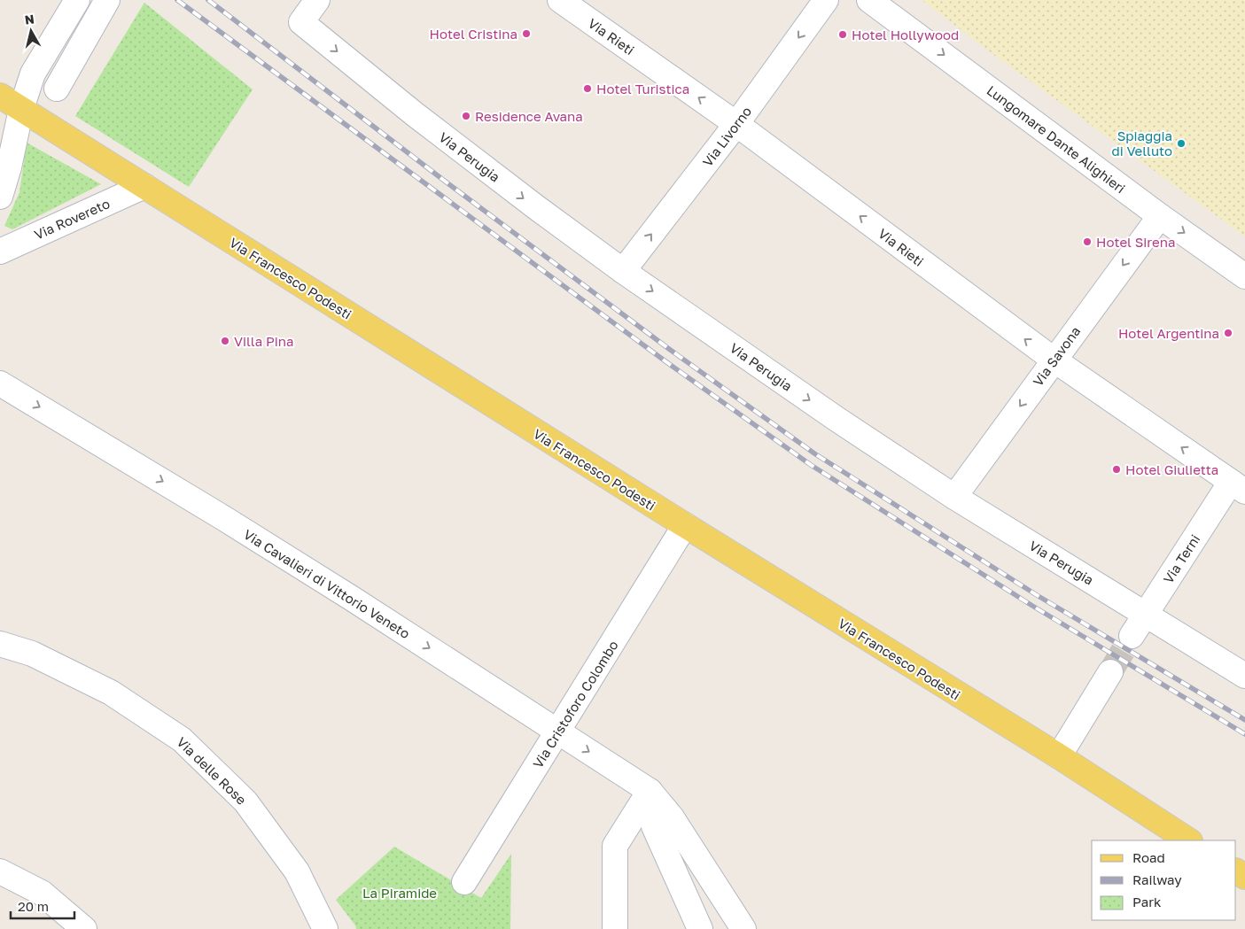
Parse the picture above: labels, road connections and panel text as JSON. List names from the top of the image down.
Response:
{
  "streets": {
    "main road": ["Via Francesco Podesti"],
    "street": [
      "Via Rieti",
      "Via Livorno",
      "Lungomare Dante Alighieri",
      "Via Perugia",
      "Via Rovereto",
      "Via Savona",
      "Via Terni",
      "Via Cavalieri di Vittorio Veneto",
      "Via Cristoforo Colombo",
      "Via delle Rose"
    ]
  },
  "crossings": [
    ["Via Rieti", "Via Livorno"],
    ["Via Rieti", "Via Savona"],
    ["Via Rieti", "Via Terni"],
    ["Via Livorno", "Via Perugia"],
    ["Lungomare Dante Alighieri", "Via Savona"],
    ["Via Perugia", "Via Savona"],
    ["Via Perugia", "Via Terni"],
    ["Via Rovereto", "Via Francesco Podesti"],
    ["Via Francesco Podesti", "Via Cristoforo Colombo"],
    ["Via Cavalieri di Vittorio Veneto", "Via Cristoforo Colombo"]
  ],
  "one_way": [
    "Via Rieti",
    "Lungomare Dante Alighieri",
    "Via Perugia",
    "Via Savona",
    "Via Cavalieri di Vittorio Veneto"
  ],
  "parks": ["La Piramide"],
  "places": [
    "Hotel Cristina",
    "Hotel Hollywood",
    "Hotel Turistica",
    "Residence Avana",
    "Spiaggia di Velluto",
    "Hotel Sirena",
    "Hotel Argentina",
    "Villa Pina",
    "Hotel Giulietta"
  ],
  "legend": ["Road", "Railway", "Park"],
  "scale_bar": "20 m",
  "north": "top"
}
